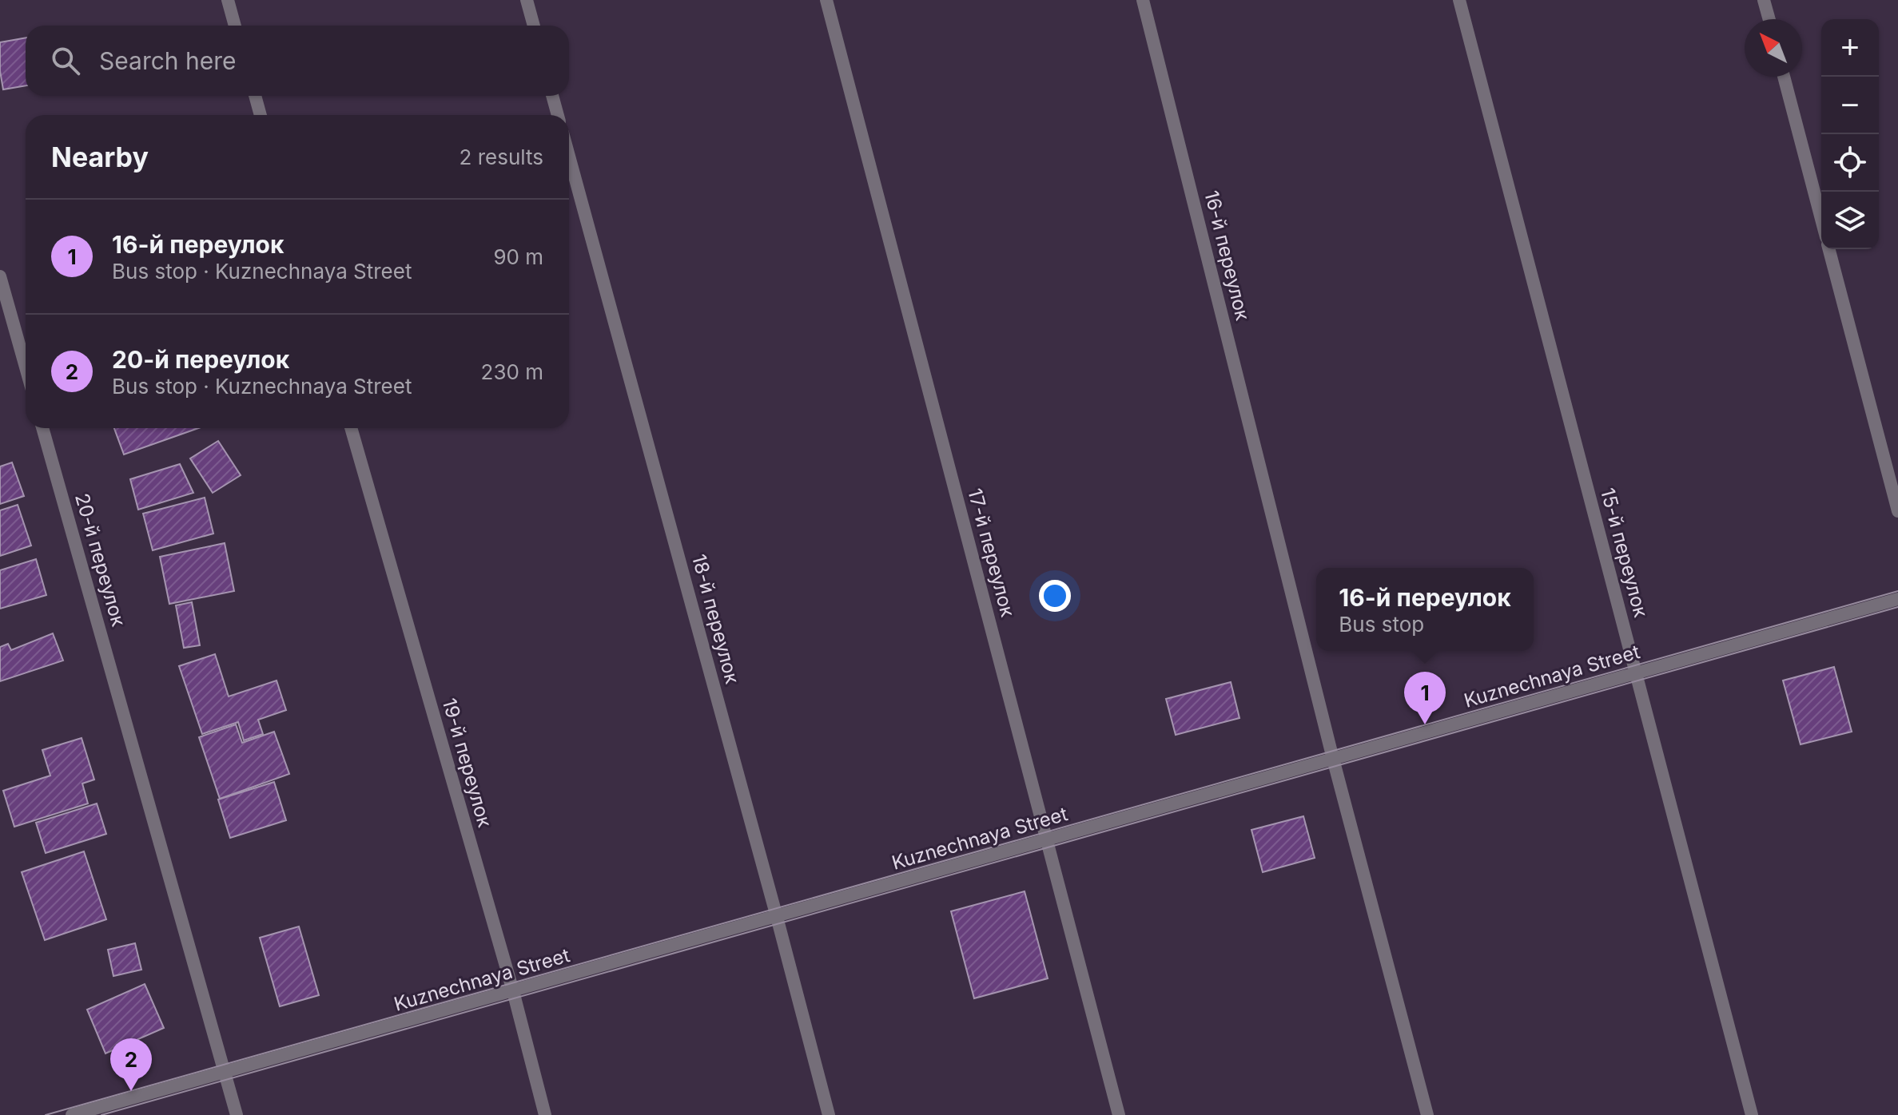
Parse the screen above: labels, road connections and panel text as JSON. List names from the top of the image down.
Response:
{
  "streets": {
    "street": [
      "16-й переулок",
      "17-й переулок",
      "15-й переулок",
      "20-й переулок",
      "18-й переулок",
      "Kuznechnaya Street",
      "19-й переулок"
    ]
  },
  "crossings": [
    ["16-й переулок", "Kuznechnaya Street"],
    ["17-й переулок", "Kuznechnaya Street"],
    ["15-й переулок", "Kuznechnaya Street"],
    ["20-й переулок", "Kuznechnaya Street"],
    ["18-й переулок", "Kuznechnaya Street"],
    ["Kuznechnaya Street", "19-й переулок"]
  ],
  "north": "top left",
  "page": {
    "map_buttons": ["+", "−"],
    "search": "Search here",
    "heading": ["Nearby", "2 results"],
    "list": [
      {
        "mark": "1",
        "name": "16-й переулок",
        "note": "Bus stop · Kuznechnaya Street",
        "value": "90 m"
      },
      {
        "mark": "2",
        "name": "20-й переулок",
        "note": "Bus stop · Kuznechnaya Street",
        "value": "230 m"
      }
    ],
    "popup": ["16-й переулок", "Bus stop"],
    "pins": ["1", "2"]
  }
}
